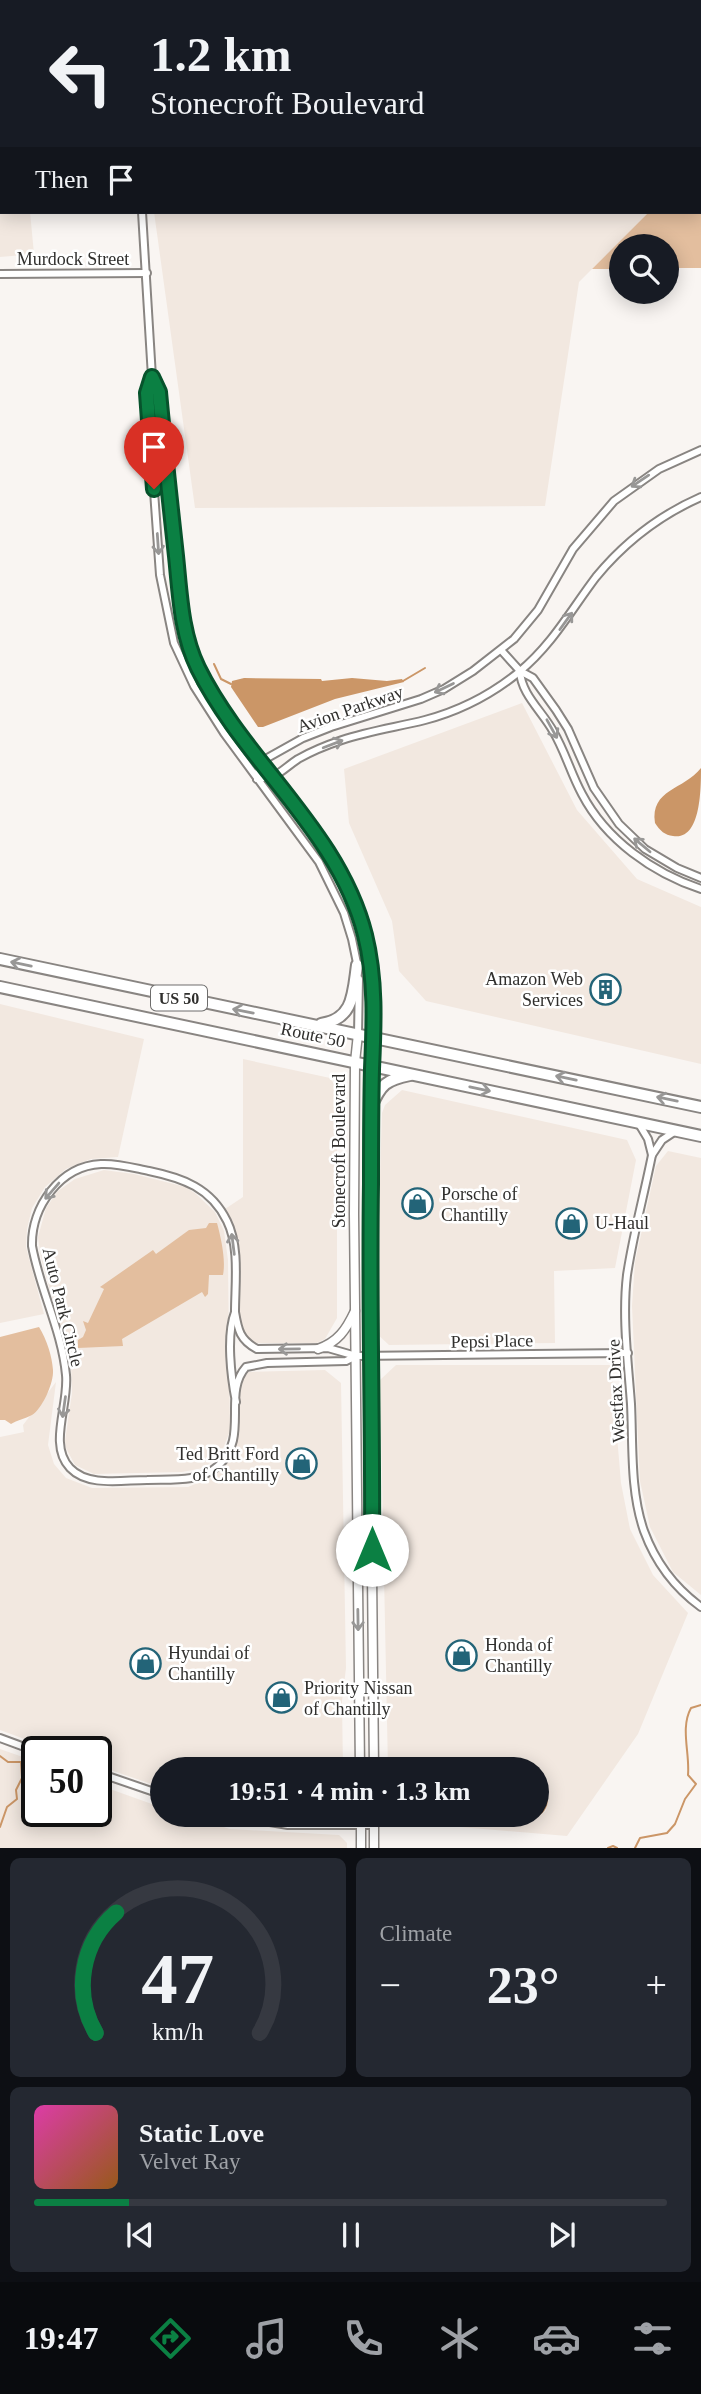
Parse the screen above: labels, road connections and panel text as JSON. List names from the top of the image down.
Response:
{
  "streets": {
    "highway": ["US 50", "Route 50"],
    "main road": ["Stonecroft Boulevard"],
    "street": [
      "Murdock Street",
      "Avion Parkway",
      "Auto Park Circle",
      "Pepsi Place",
      "Westfax Drive"
    ]
  },
  "crossings": [
    ["Murdock Street", "Stonecroft Boulevard"],
    ["Avion Parkway", "Stonecroft Boulevard"],
    ["Route 50", "Stonecroft Boulevard"],
    ["Stonecroft Boulevard", "Auto Park Circle"],
    ["Stonecroft Boulevard", "Pepsi Place"],
    ["Auto Park Circle", "Pepsi Place"],
    ["Pepsi Place", "Westfax Drive"]
  ],
  "places": {
    "building": ["Amazon Web Services"],
    "shop": [
      "Porsche of Chantilly",
      "U-Haul",
      "Ted Britt Ford of Chantilly",
      "Honda of Chantilly",
      "Hyundai of Chantilly",
      "Priority Nissan of Chantilly"
    ]
  },
  "page": {
    "turn": ["1.2 km", "Stonecroft Boulevard"],
    "then": "Then",
    "limit": "50",
    "trip": "19:51 · 4 min · 1.3 km",
    "tile": "Climate",
    "heat": ["−", "23°", "+"],
    "song": ["Static Love", "Velvet Ray"],
    "tabs": "19:47",
    "gauge": ["47", "km/h"]
  }
}
